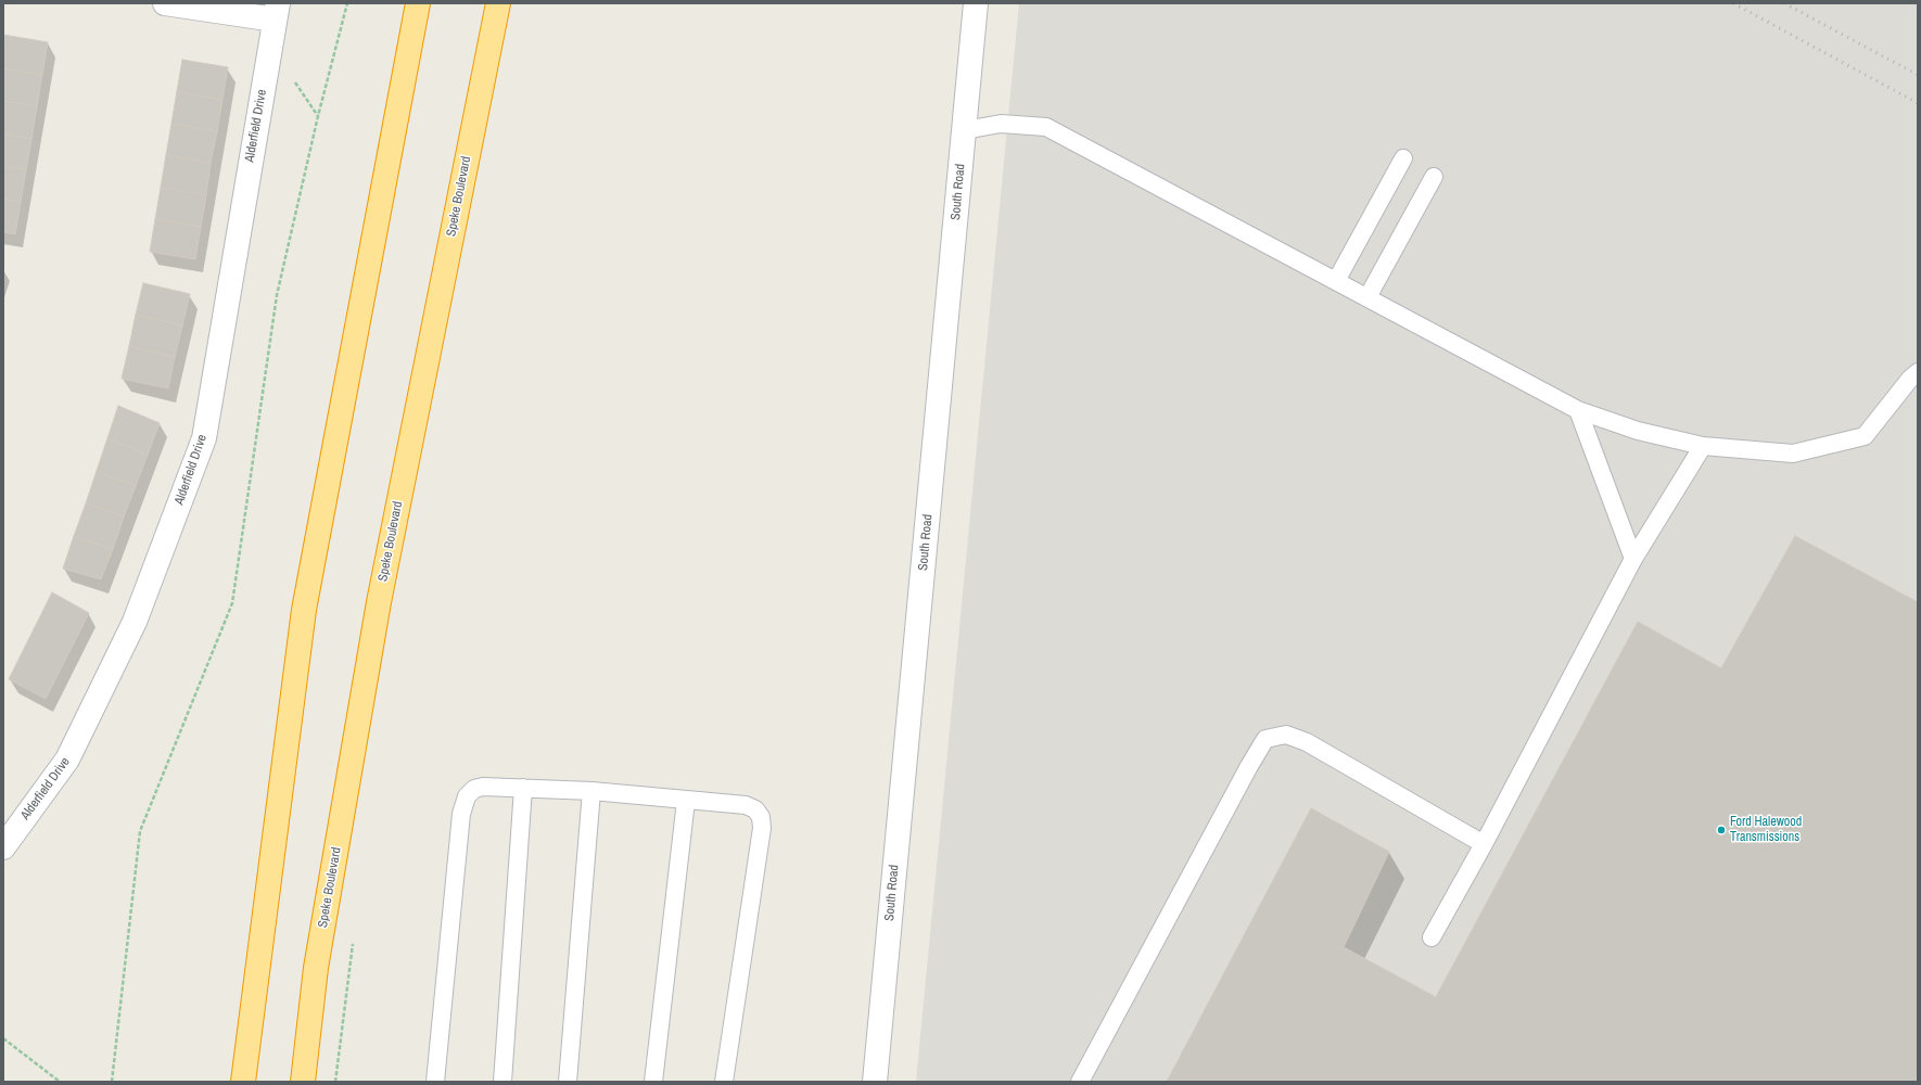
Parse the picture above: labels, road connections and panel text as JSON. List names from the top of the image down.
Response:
{
  "streets": {
    "highway": ["Speke Boulevard"],
    "street": ["Alderfield Drive", "South Road"]
  },
  "places": ["Ford Halewood Transmissions"]
}
